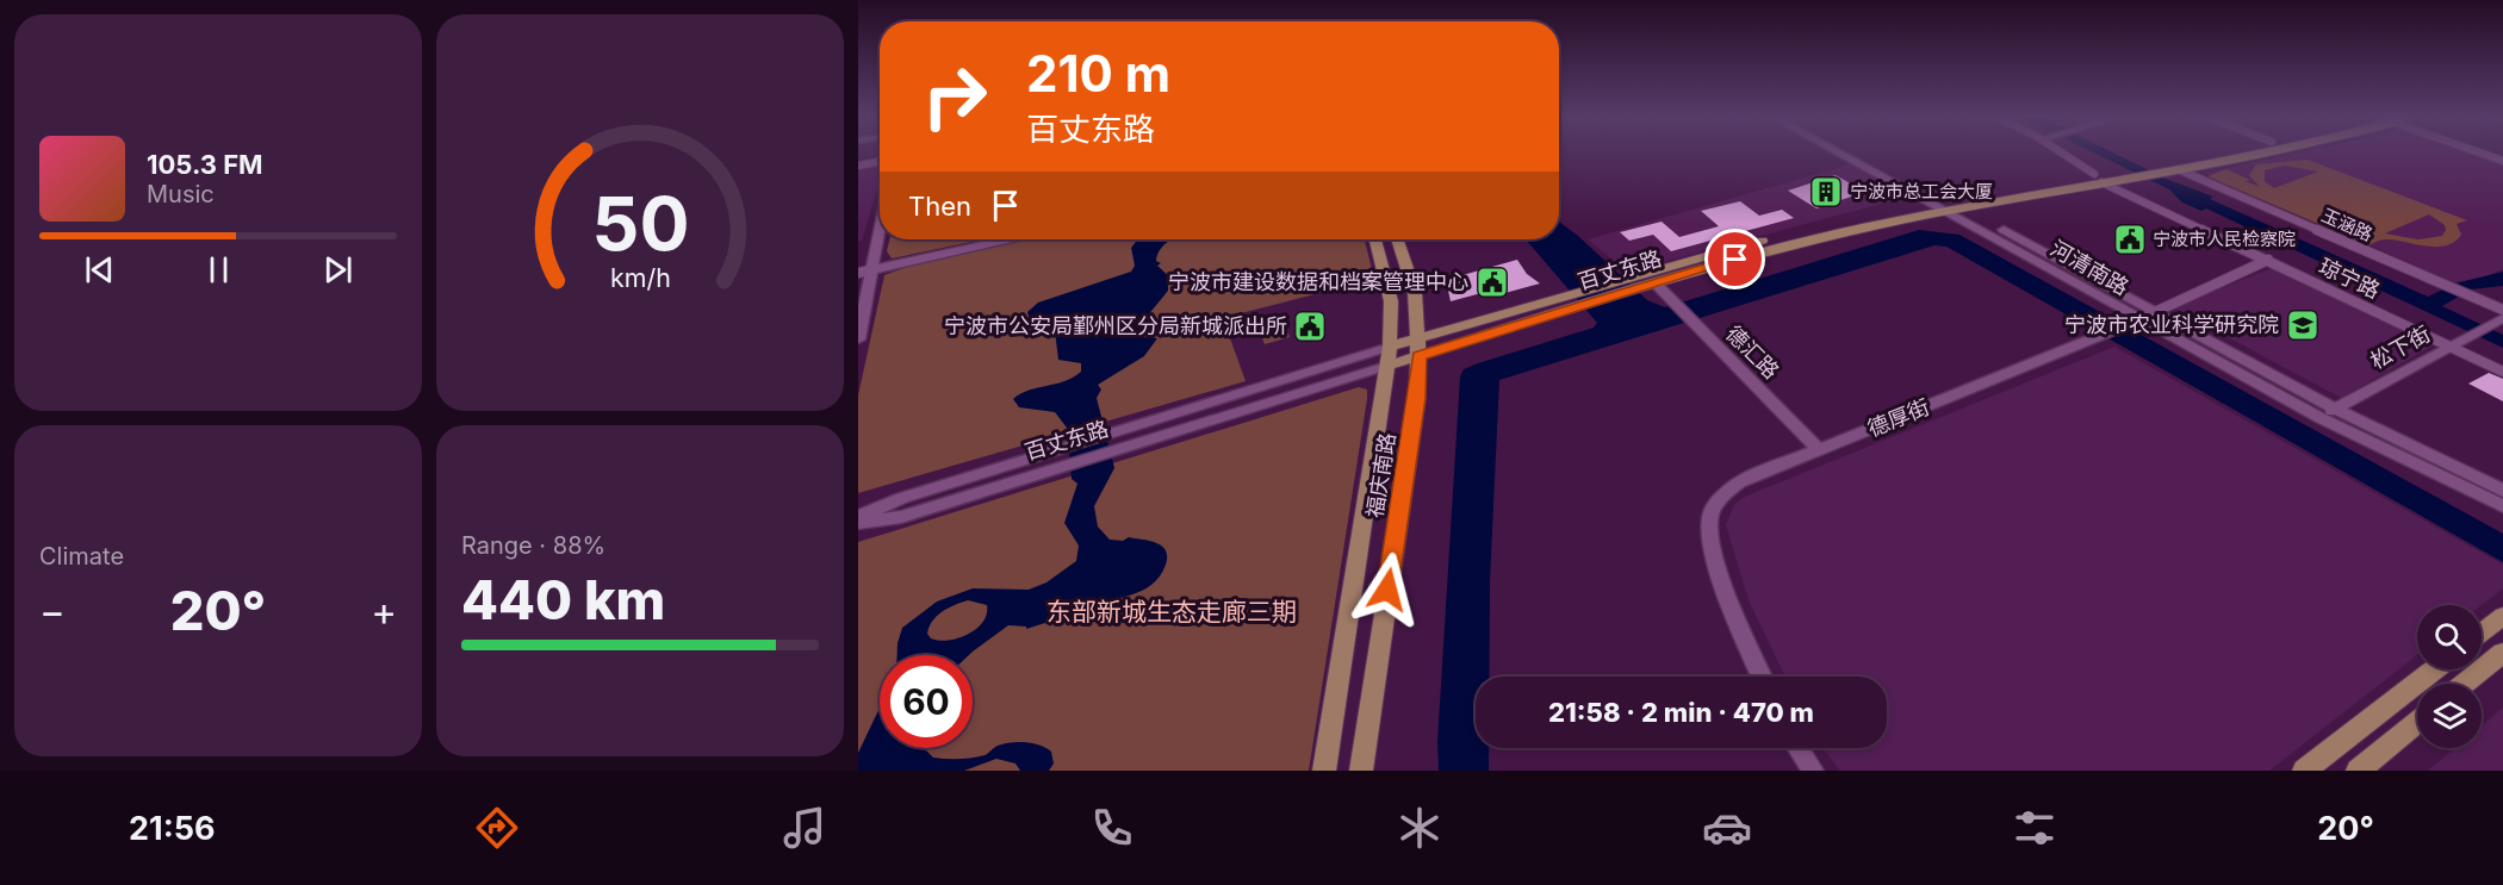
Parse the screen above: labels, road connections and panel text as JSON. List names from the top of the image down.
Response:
{
  "streets": {
    "main road": ["百丈东路", "福庆南路"],
    "street": [
      "玉涵路",
      "河清南路",
      "琼宁路",
      "松下街",
      "德汇路",
      "德厚街"
    ]
  },
  "crossings": [
    ["玉涵路", "百丈东路"],
    ["河清南路", "百丈东路"],
    ["河清南路", "松下街"],
    ["河清南路", "德厚街"],
    ["百丈东路", "琼宁路"],
    ["百丈东路", "德汇路"],
    ["百丈东路", "福庆南路"],
    ["琼宁路", "松下街"],
    ["琼宁路", "德厚街"],
    ["德汇路", "德厚街"]
  ],
  "parks": ["东部新城生态走廊三期"],
  "places": {
    "building": ["宁波市总工会大厦"],
    "public building": ["宁波市人民检察院", "宁波市建设数据和档案管理中心", "宁波市公安局鄞州区分局新城派出所"],
    "school or university": ["宁波市农业科学研究院"]
  },
  "page": {
    "turn": ["210 m", "百丈东路"],
    "song": ["105.3 FM", "Music"],
    "then": "Then",
    "tile": [
      "Climate",
      ["Range · 88%", "440 km"]
    ],
    "heat": ["−", "20°", "+"],
    "limit": "60",
    "trip": "21:58 · 2 min · 470 m",
    "tabs": ["21:56", "20°"],
    "gauge": ["50", "km/h"]
  }
}
